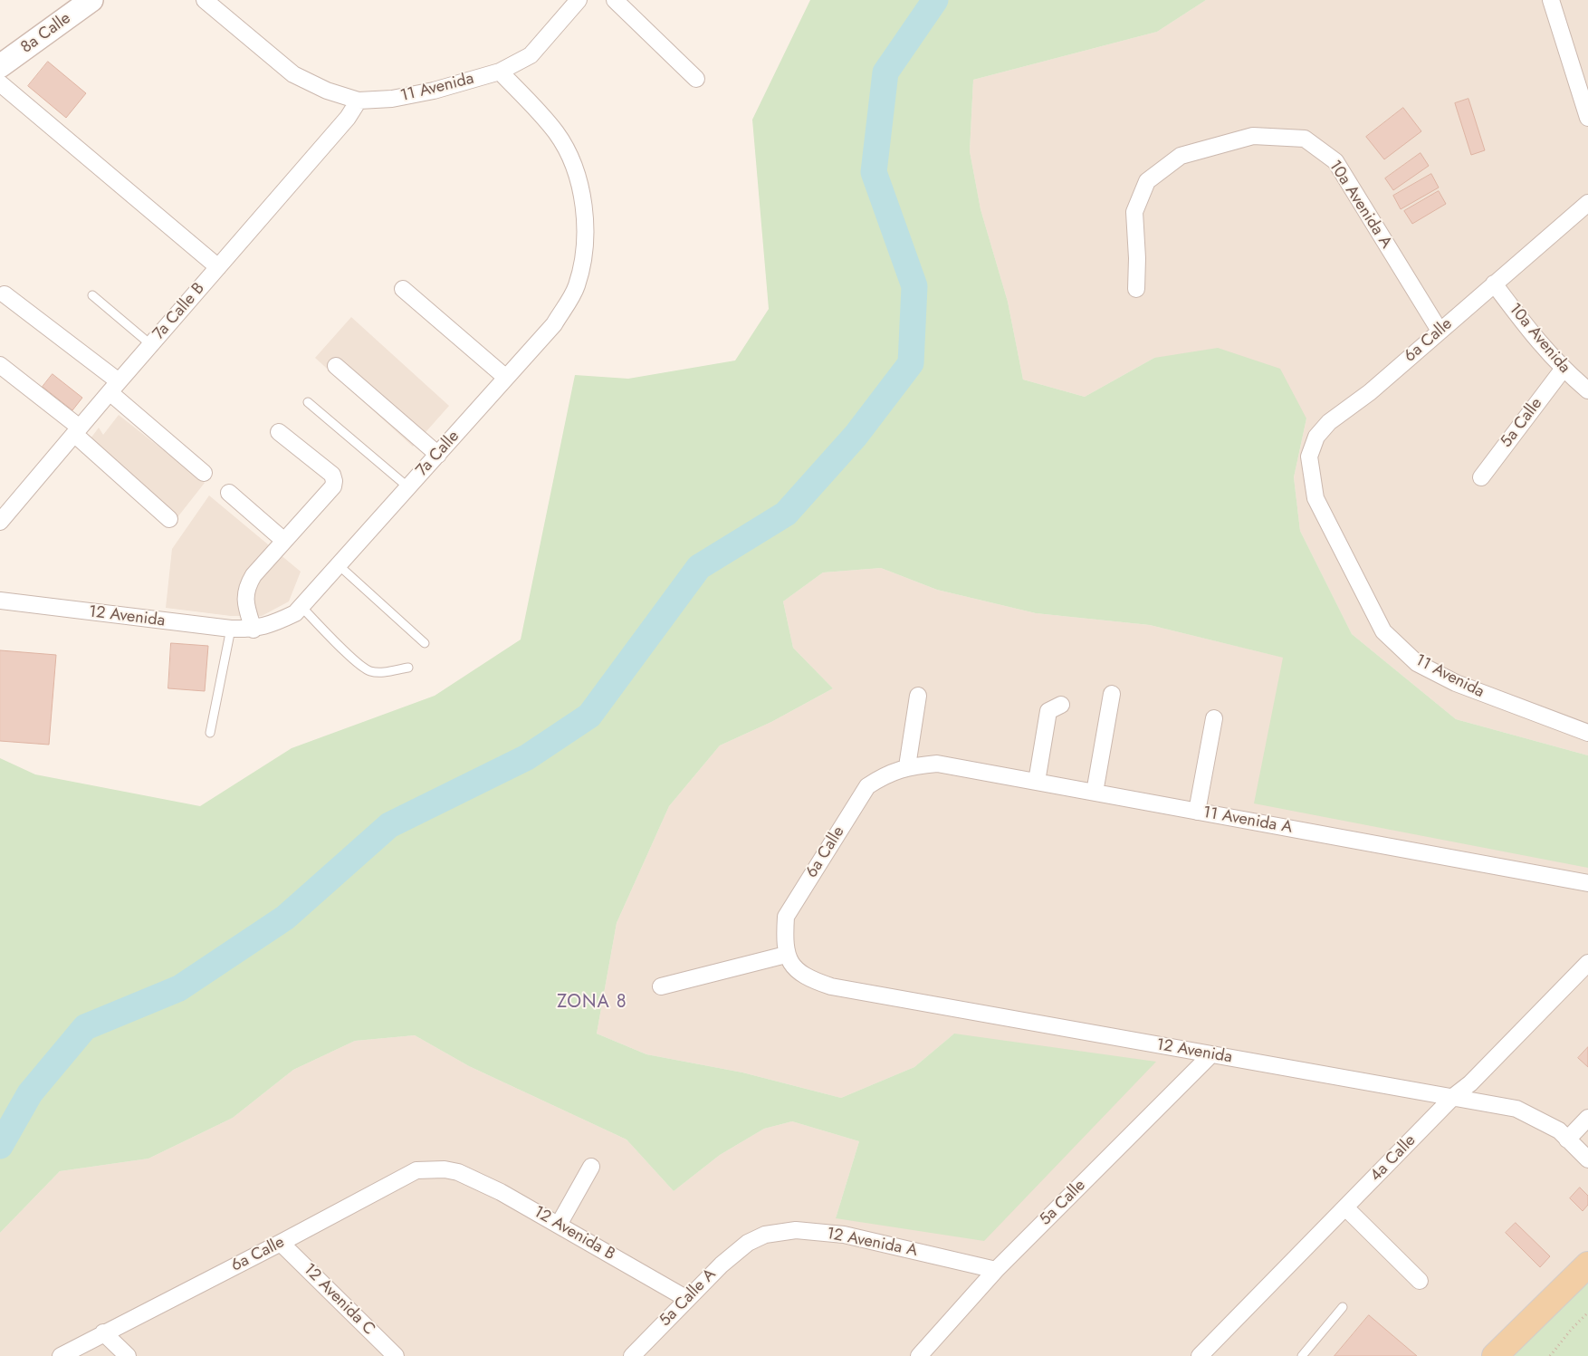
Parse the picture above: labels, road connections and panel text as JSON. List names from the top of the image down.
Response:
{
  "streets": {
    "street": [
      "8a Calle",
      "11 Avenida",
      "10a Avenida A",
      "7a Calle B",
      "10a Avenida",
      "6a Calle",
      "5a Calle",
      "7a Calle",
      "12 Avenida",
      "11 Avenida A",
      "4a Calle",
      "12 Avenida B",
      "12 Avenida A",
      "5a Calle A",
      "12 Avenida C"
    ]
  },
  "crossings": [
    ["11 Avenida", "7a Calle B"],
    ["11 Avenida", "6a Calle"],
    ["11 Avenida", "7a Calle"],
    ["10a Avenida A", "6a Calle"],
    ["10a Avenida", "6a Calle"],
    ["10a Avenida", "5a Calle"],
    ["6a Calle", "12 Avenida"],
    ["6a Calle", "11 Avenida A"],
    ["6a Calle", "12 Avenida B"],
    ["6a Calle", "12 Avenida C"],
    ["5a Calle", "12 Avenida"],
    ["5a Calle", "12 Avenida A"],
    ["7a Calle", "12 Avenida"],
    ["12 Avenida", "4a Calle"],
    ["12 Avenida B", "5a Calle A"],
    ["12 Avenida A", "5a Calle A"]
  ],
  "districts": ["ZONA 8"]
}
